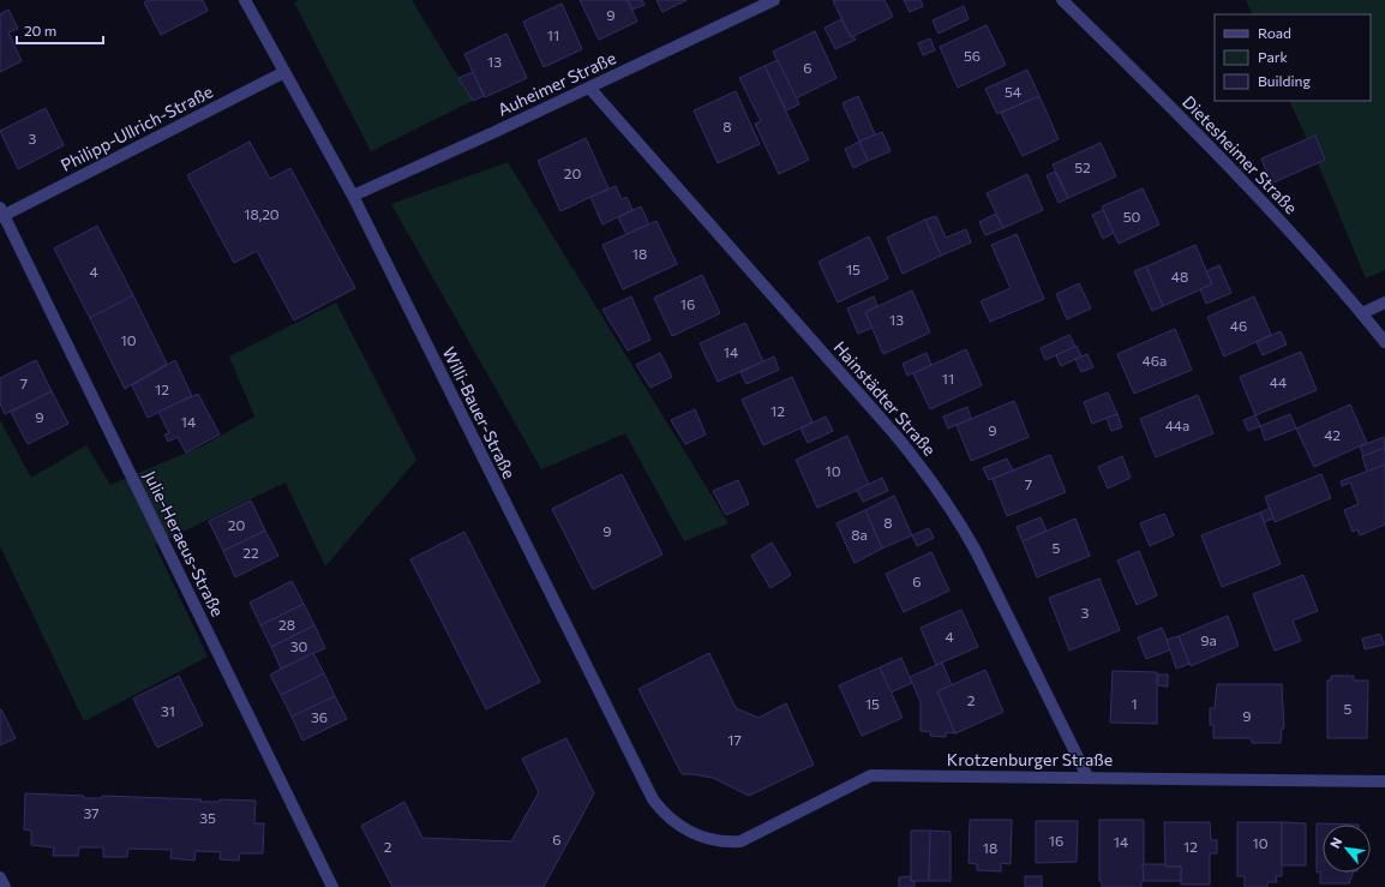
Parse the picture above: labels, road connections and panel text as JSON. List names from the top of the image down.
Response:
{
  "streets": {
    "street": [
      "Auheimer Straße",
      "Philipp-Ullrich-Straße",
      "Dietesheimer Straße",
      "Hainstädter Straße",
      "Willi-Bauer-Straße",
      "Julie-Heraeus-Straße",
      "Krotzenburger Straße"
    ]
  },
  "crossings": [
    ["Auheimer Straße", "Hainstädter Straße"],
    ["Auheimer Straße", "Willi-Bauer-Straße"],
    ["Philipp-Ullrich-Straße", "Willi-Bauer-Straße"],
    ["Philipp-Ullrich-Straße", "Julie-Heraeus-Straße"],
    ["Hainstädter Straße", "Krotzenburger Straße"],
    ["Willi-Bauer-Straße", "Krotzenburger Straße"]
  ],
  "house_numbers": [
    "9",
    "11",
    "56",
    "13",
    "6",
    "54",
    "8",
    "3",
    "52",
    "20",
    "18,20",
    "50",
    "18",
    "15",
    "4",
    "48",
    "16",
    "13",
    "46",
    "10",
    "14",
    "46a",
    "11",
    "44",
    "7",
    "12",
    "12",
    "9",
    "14",
    "44a",
    "9",
    "42",
    "10",
    "7",
    "8",
    "20",
    "9",
    "8a",
    "5",
    "22",
    "6",
    "3",
    "28",
    "4",
    "9a",
    "30",
    "2",
    "15",
    "1",
    "5",
    "31",
    "9",
    "36",
    "17",
    "37",
    "35",
    "6",
    "16",
    "14",
    "10",
    "2",
    "12",
    "18"
  ],
  "legend": ["Road", "Park", "Building"],
  "scale_bar": "20 m",
  "north": "top left"
}
